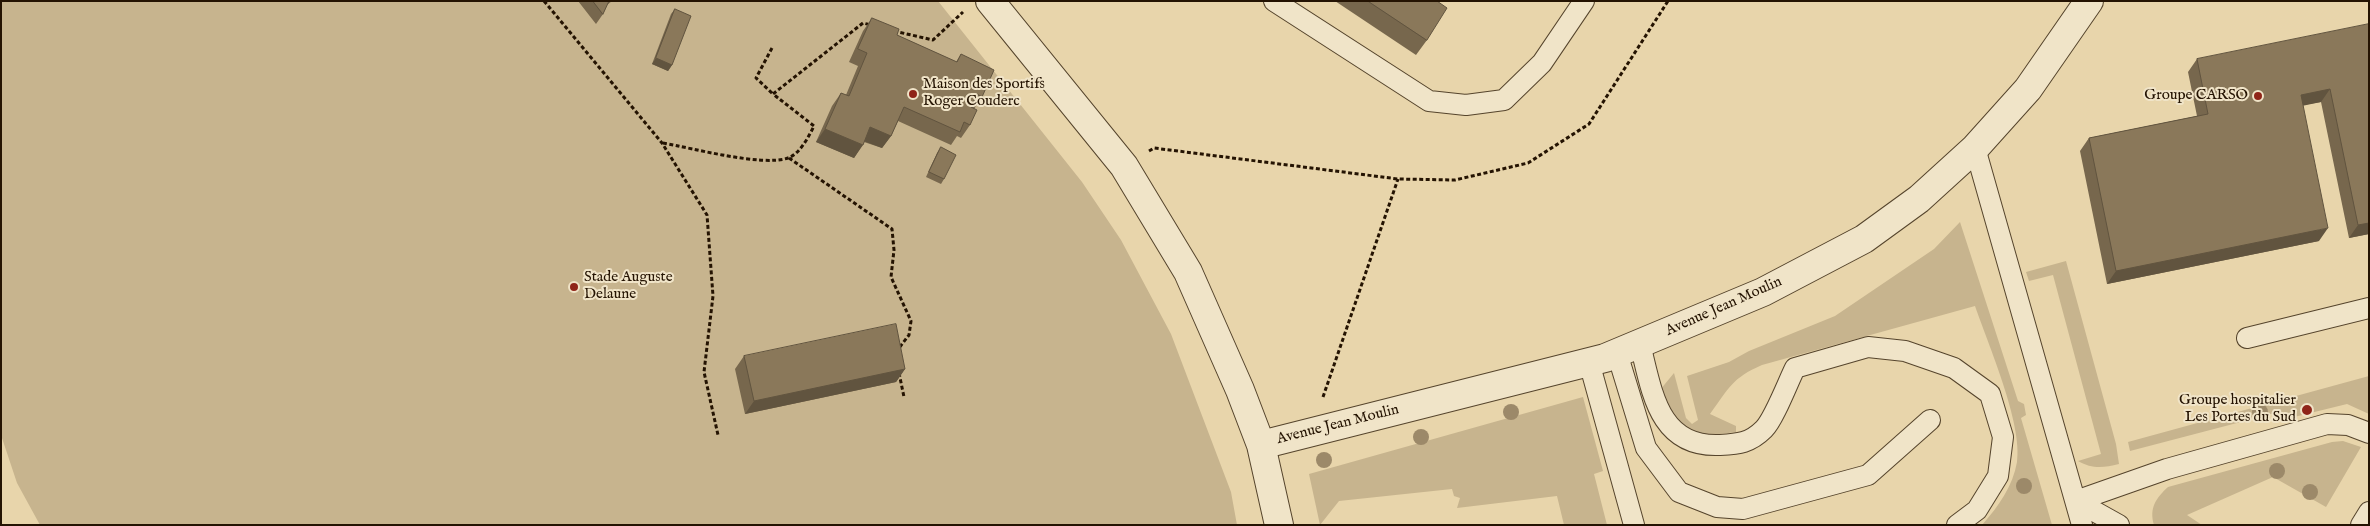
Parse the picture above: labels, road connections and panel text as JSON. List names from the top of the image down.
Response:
{
  "streets": {
    "street": ["Avenue Jean Moulin"]
  },
  "places": [
    "Maison des Sportifs Roger Couderc",
    "Groupe CARSO",
    "Stade Auguste Delaune",
    "Groupe hospitalier Les Portes du Sud"
  ]
}
